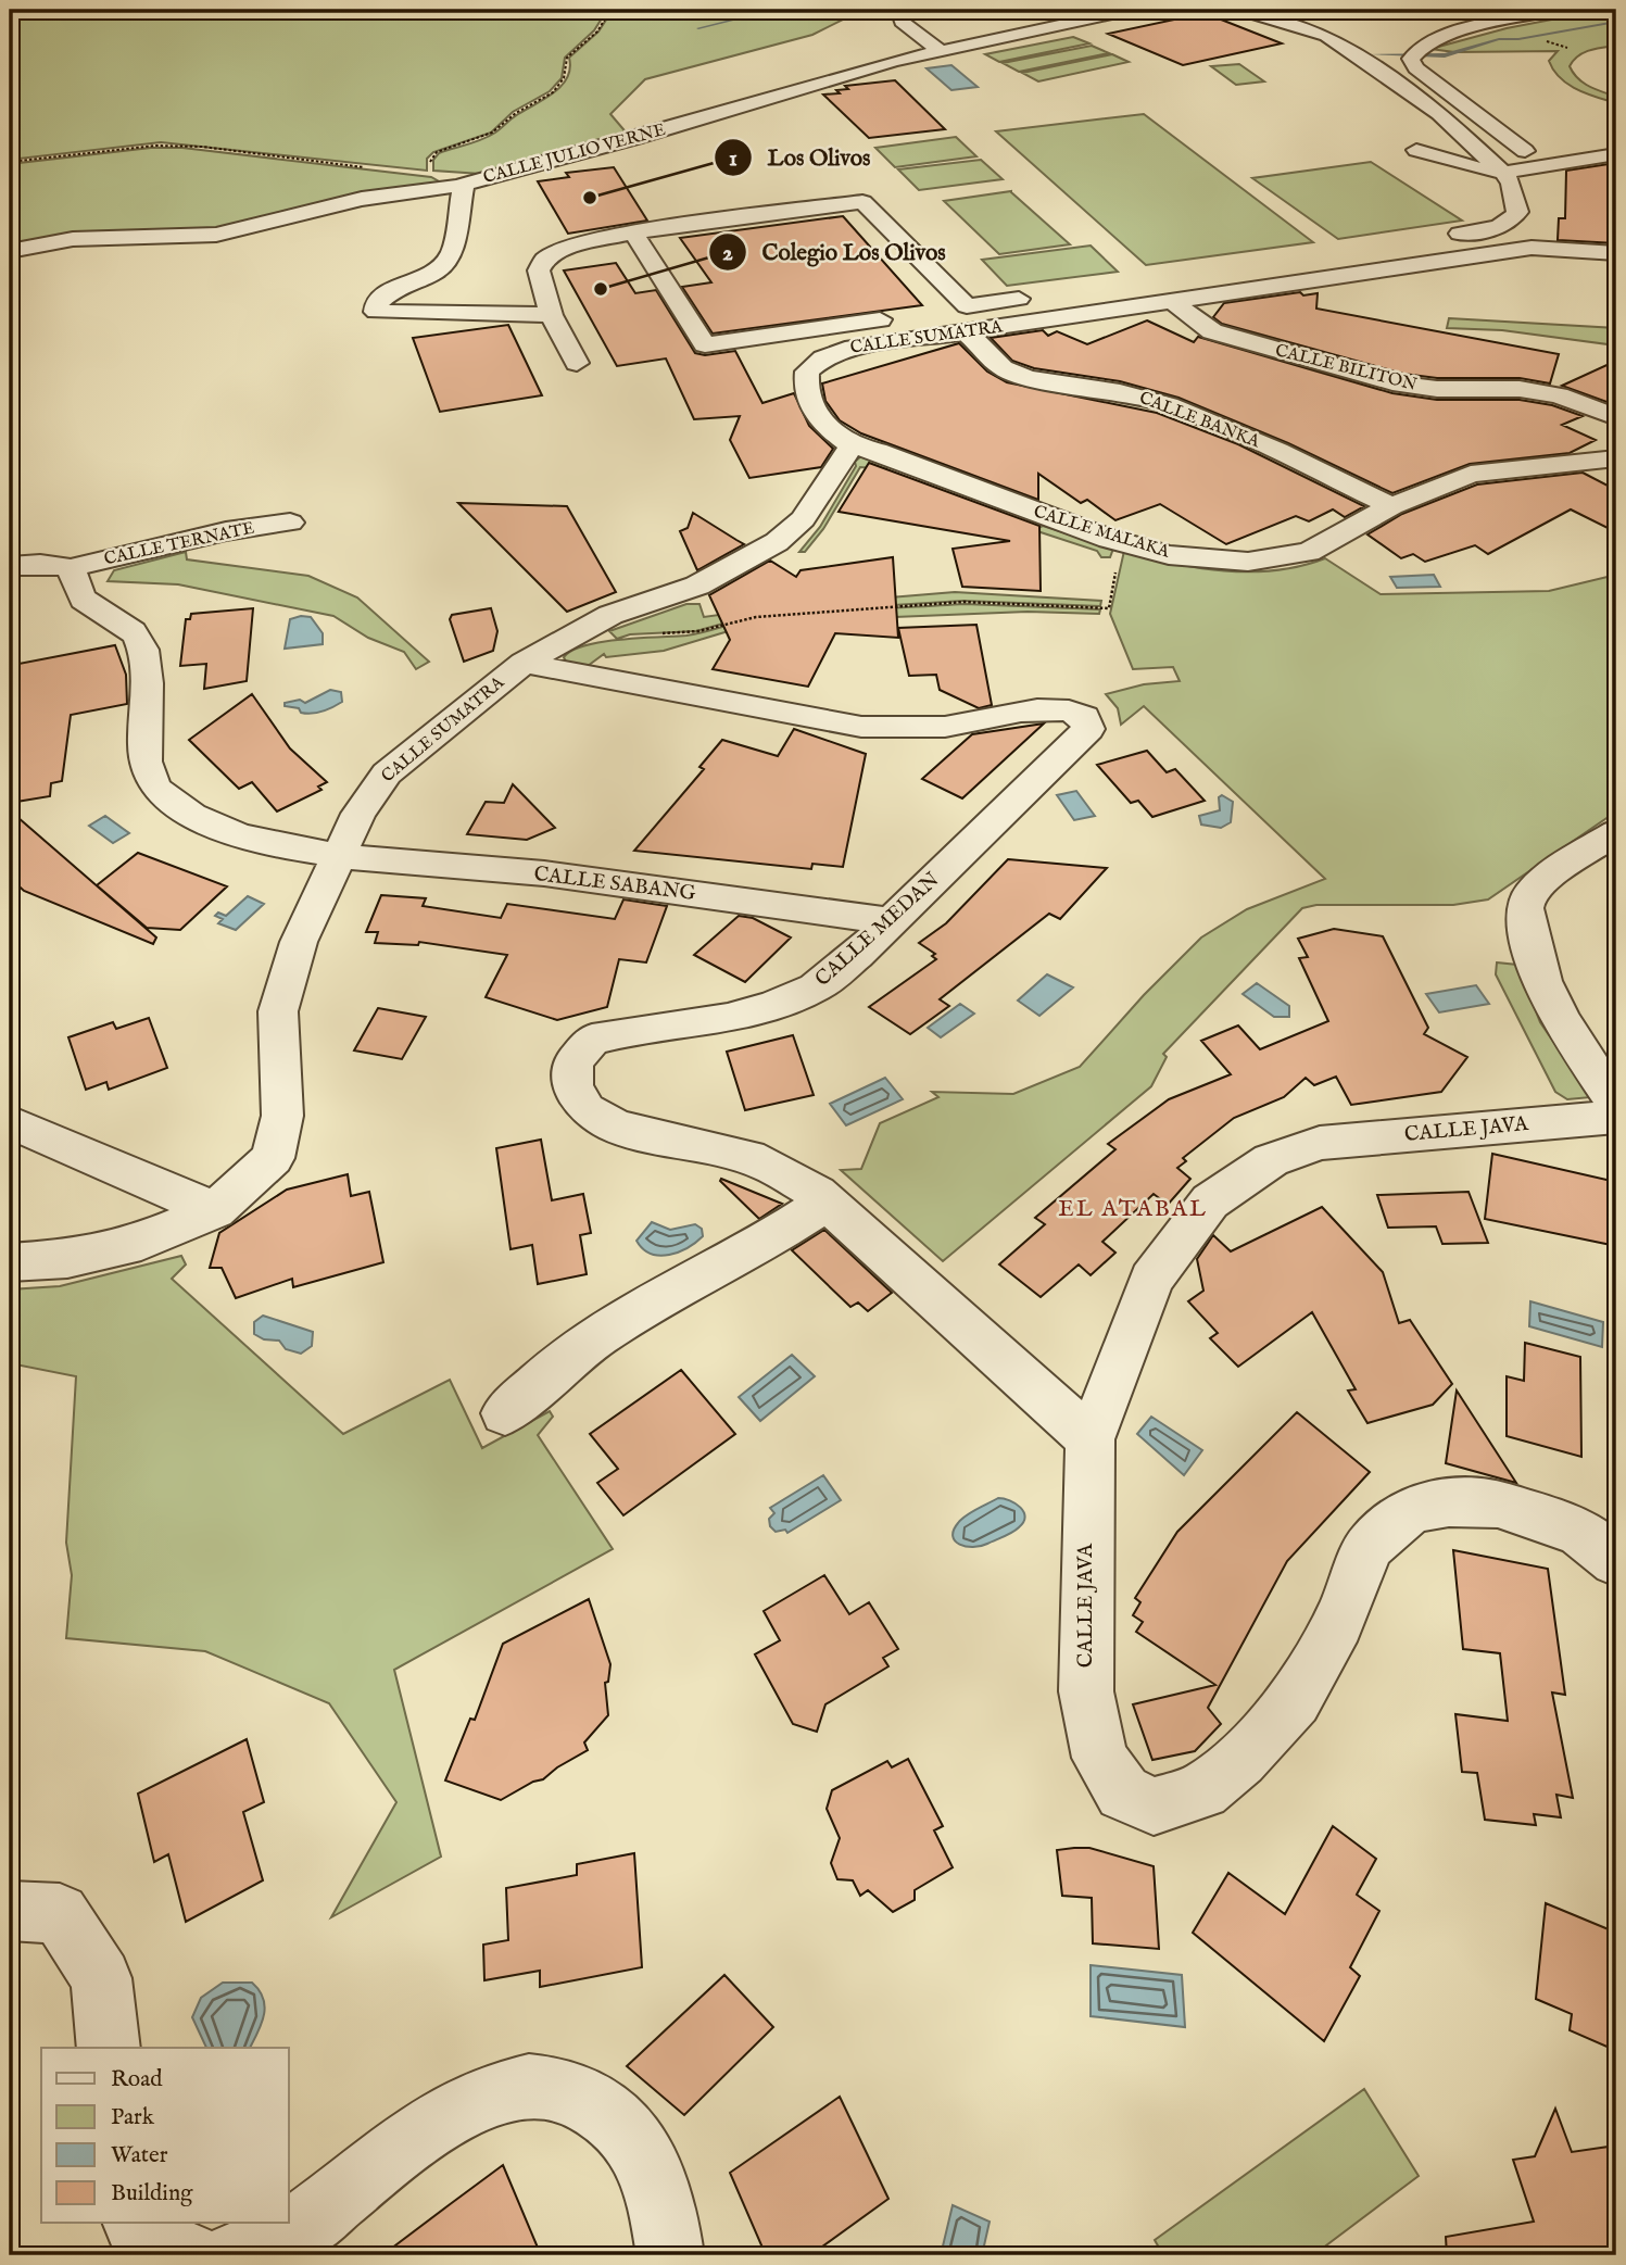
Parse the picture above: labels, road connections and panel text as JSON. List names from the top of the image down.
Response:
{
  "streets": {
    "street": [
      "CALLE JULIO VERNE",
      "CALLE SUMATRA",
      "CALLE BILITON",
      "CALLE BANKA",
      "CALLE MALAKA",
      "CALLE TERNATE",
      "CALLE SABANG",
      "CALLE MEDAN",
      "CALLE JAVA"
    ]
  },
  "crossings": [
    ["CALLE SUMATRA", "CALLE BILITON"],
    ["CALLE SUMATRA", "CALLE BANKA"],
    ["CALLE SUMATRA", "CALLE MALAKA"],
    ["CALLE SUMATRA", "CALLE SABANG"],
    ["CALLE SUMATRA", "CALLE MEDAN"],
    ["CALLE BANKA", "CALLE MALAKA"],
    ["CALLE SABANG", "CALLE MEDAN"],
    ["CALLE MEDAN", "CALLE JAVA"]
  ],
  "districts": ["EL ATABAL"],
  "places": ["Los Olivos", "Colegio Los Olivos"],
  "legend": [
    "Road",
    "Park",
    "Water",
    "Building"
  ]
}
